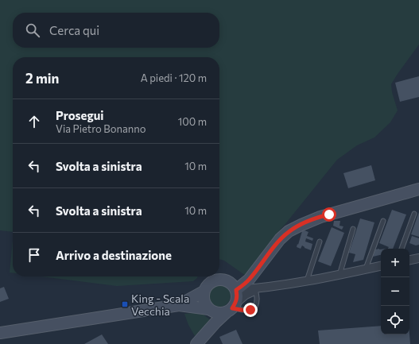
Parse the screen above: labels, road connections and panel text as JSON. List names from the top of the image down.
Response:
{
  "places": {
    "transit": ["King - Scala Vecchia"]
  },
  "page": {
    "search": "Cerca qui",
    "heading": ["2 min", "A piedi · 120 m"],
    "list": [
      ["Prosegui", "Via Pietro Bonanno", "100 m"],
      ["Svolta a sinistra", "10 m"],
      ["Svolta a sinistra", "10 m"],
      "Arrivo a destinazione"
    ],
    "map_buttons": ["+", "−"]
  }
}
